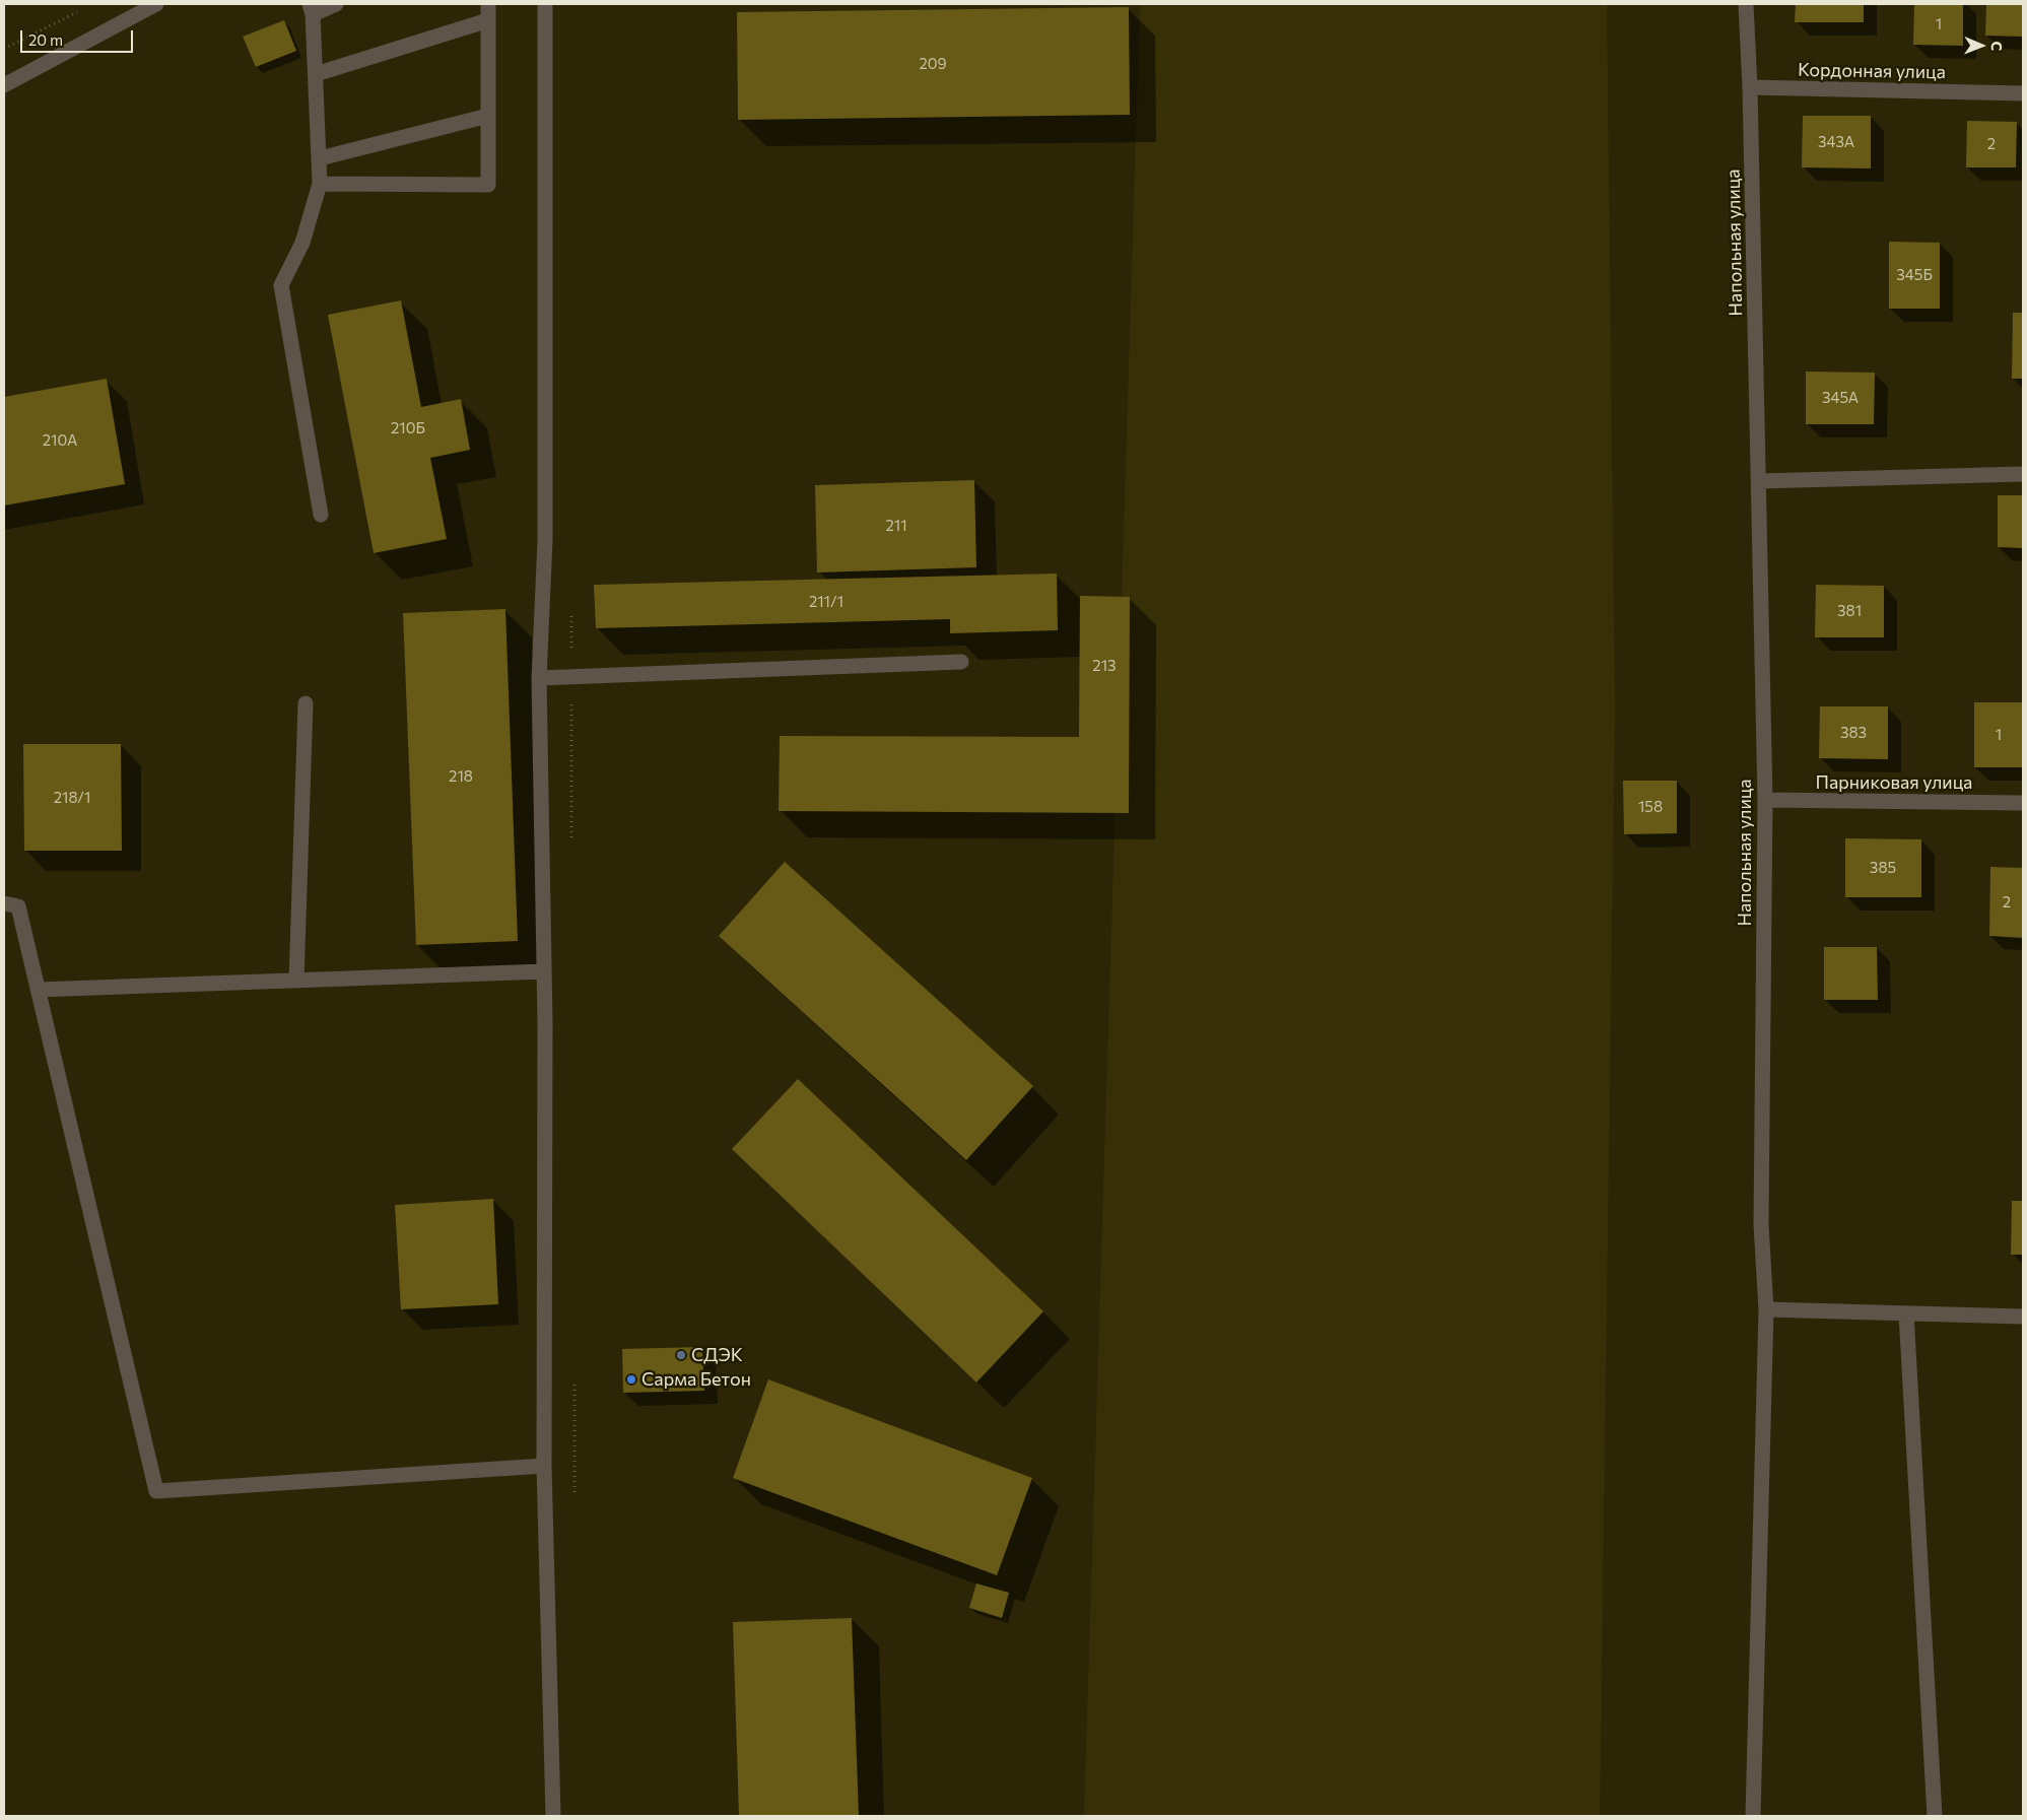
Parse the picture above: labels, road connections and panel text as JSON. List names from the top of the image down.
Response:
{
  "streets": {
    "street": ["Кордонная улица", "Напольная улица", "Парниковая улица"]
  },
  "crossings": [
    ["Кордонная улица", "Напольная улица"],
    ["Напольная улица", "Парниковая улица"]
  ],
  "places": ["СДЭК", "Сарма Бетон"],
  "house_numbers": [
    "1",
    "209",
    "343А",
    "2",
    "345Б",
    "345А",
    "210Б",
    "210А",
    "211",
    "211/1",
    "381",
    "213",
    "383",
    "1",
    "218",
    "218/1",
    "158",
    "385",
    "2"
  ],
  "scale_bar": "20 m",
  "north": "right"
}
